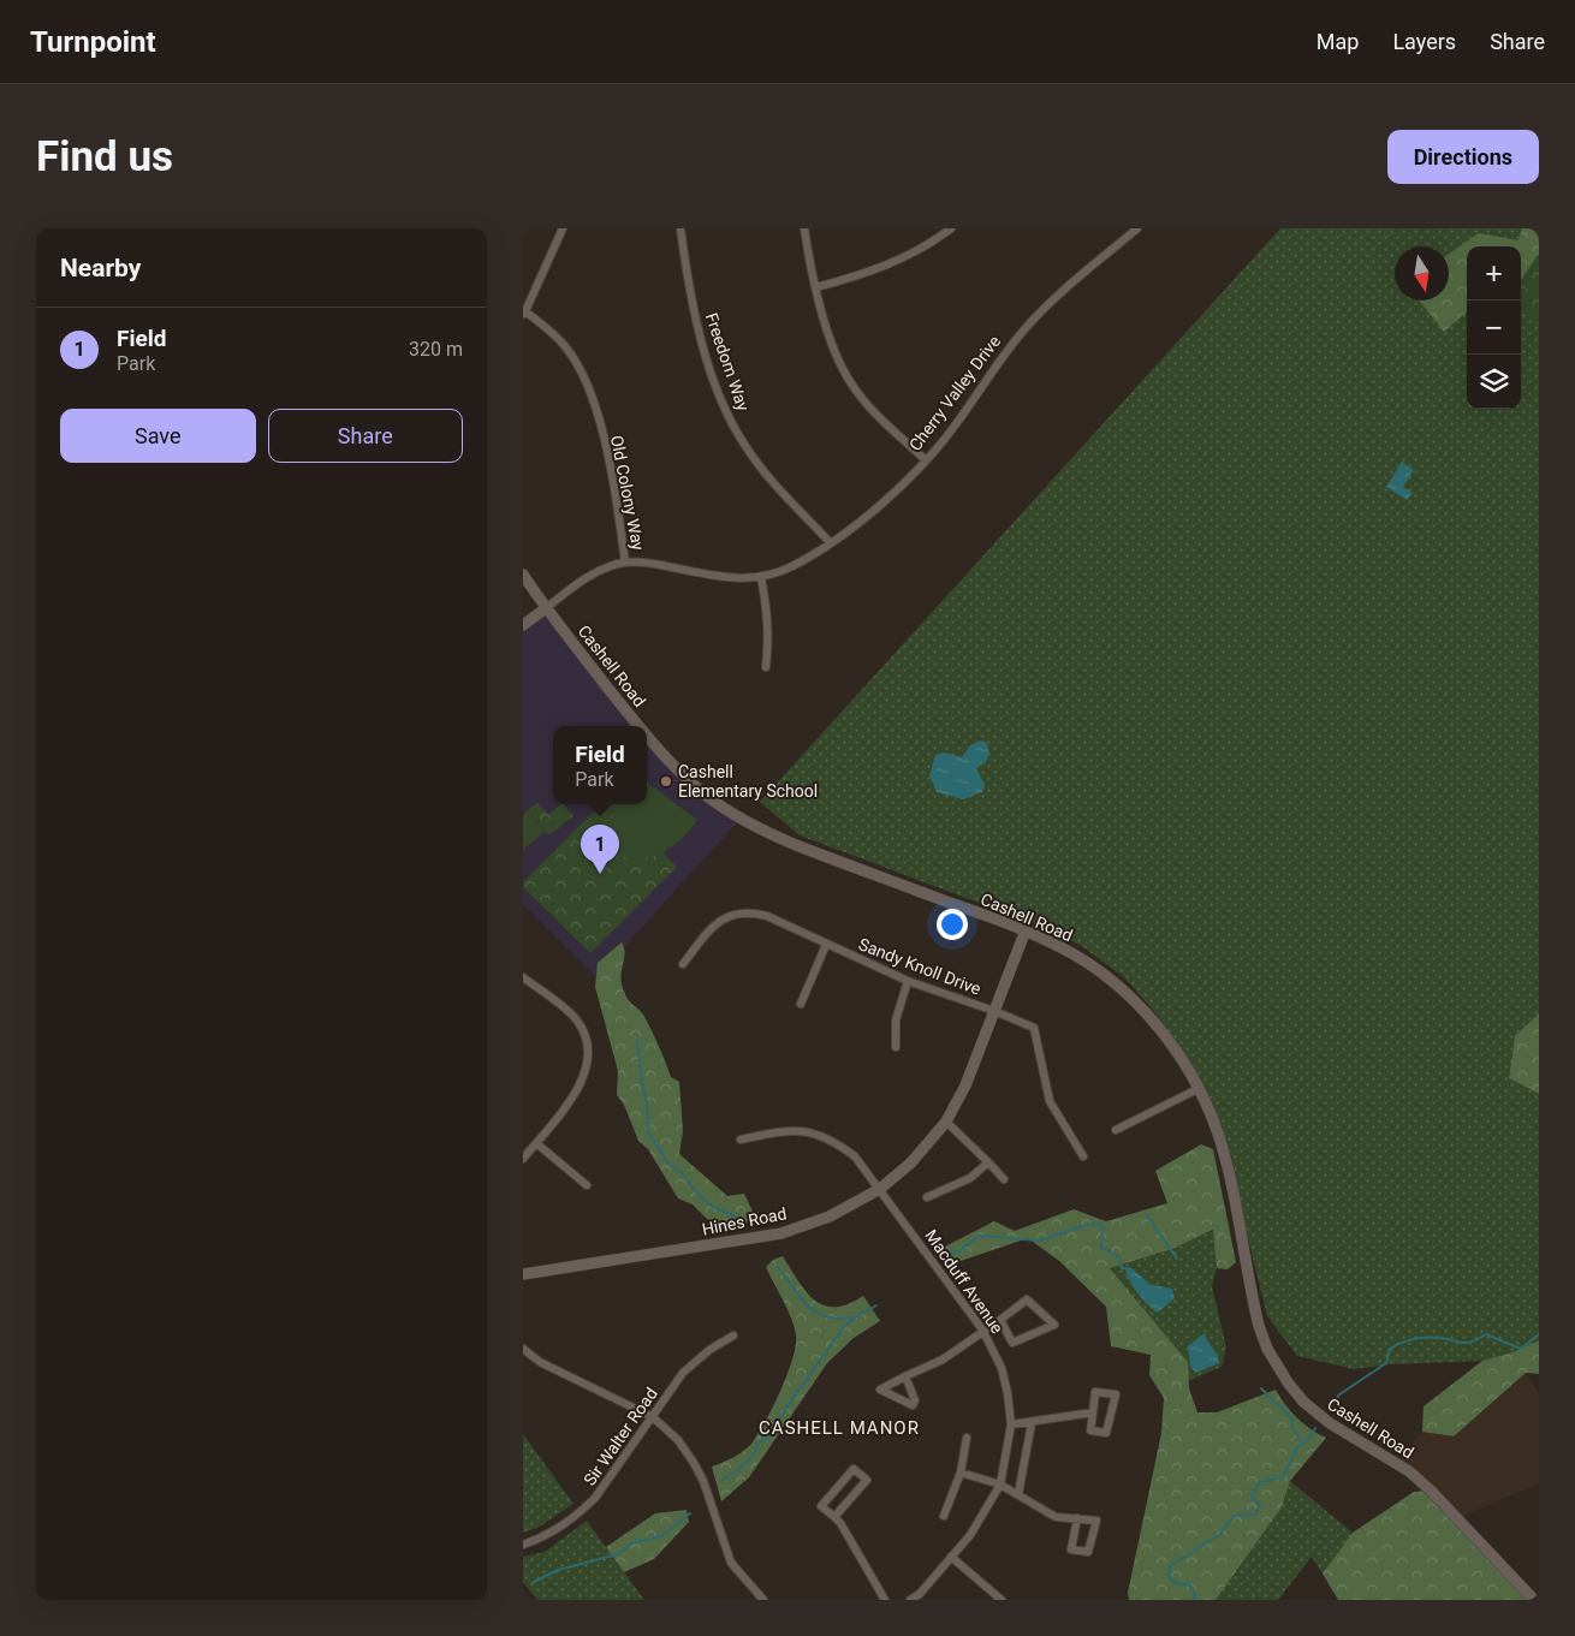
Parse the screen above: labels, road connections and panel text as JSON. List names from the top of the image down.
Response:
{
  "streets": {
    "street": [
      "Freedom Way",
      "Cherry Valley Drive",
      "Old Colony Way",
      "Cashell Road",
      "Sandy Knoll Drive",
      "Hines Road",
      "Macduff Avenue",
      "Sir Walter Road"
    ]
  },
  "crossings": [
    ["Freedom Way", "Cherry Valley Drive"],
    ["Cherry Valley Drive", "Old Colony Way"],
    ["Cherry Valley Drive", "Cashell Road"],
    ["Cashell Road", "Hines Road"],
    ["Sandy Knoll Drive", "Hines Road"],
    ["Hines Road", "Macduff Avenue"]
  ],
  "districts": ["CASHELL MANOR"],
  "places": ["Cashell Elementary School"],
  "north": "bottom",
  "page": {
    "header": "Turnpoint",
    "nav": ["Map", "Layers", "Share"],
    "buttons": [
      "Directions",
      ["Save", "Share"]
    ],
    "title": "Find us",
    "heading": "Nearby",
    "map_buttons": ["+", "−"],
    "list": [
      {
        "mark": "1",
        "name": "Field",
        "note": "Park",
        "value": "320 m"
      }
    ],
    "popup": ["Field", "Park"],
    "pins": "1"
  }
}
